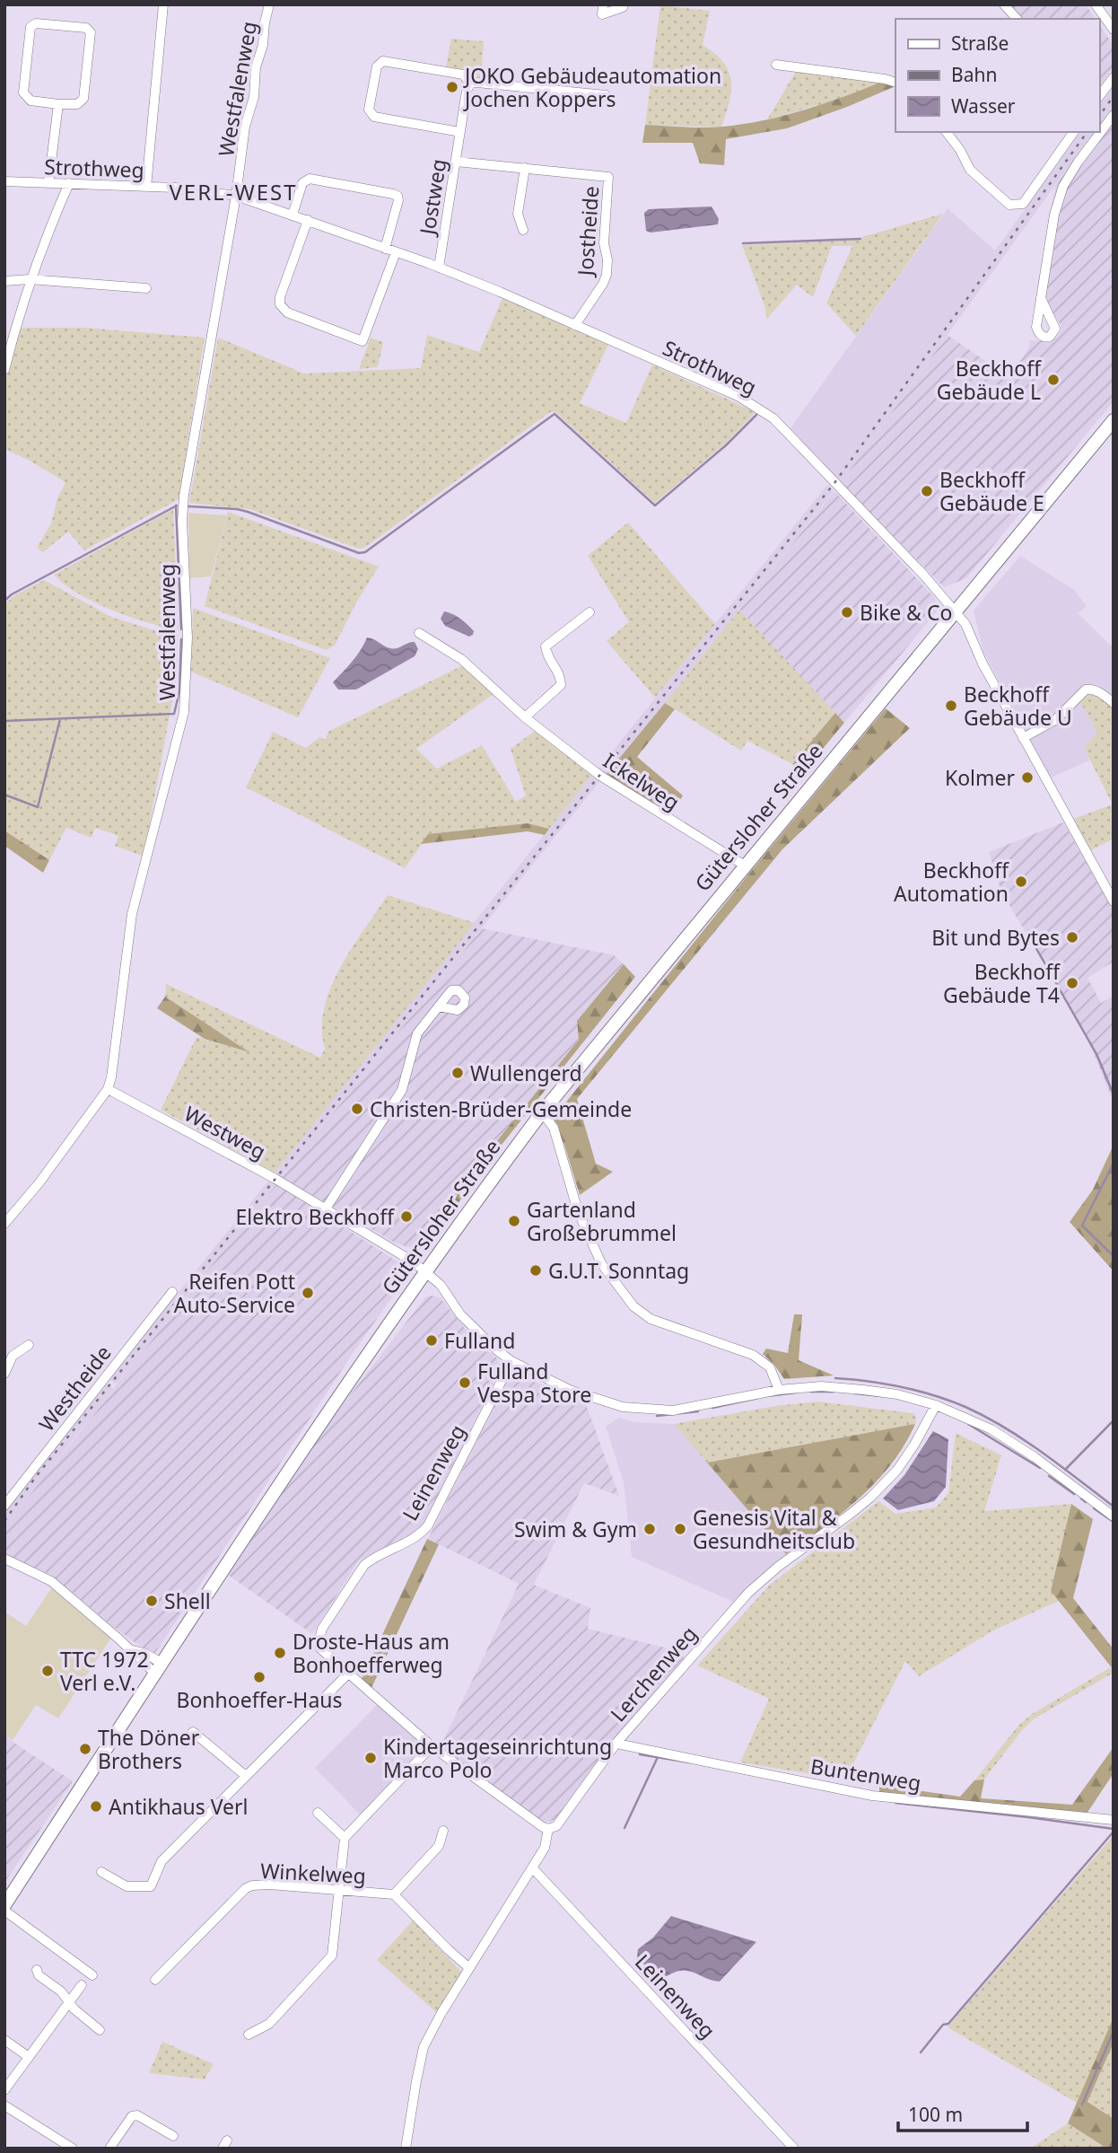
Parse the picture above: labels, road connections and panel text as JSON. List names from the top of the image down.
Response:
{
  "streets": {
    "main road": ["Gütersloher Straße"],
    "street": [
      "Westfalenweg",
      "Strothweg",
      "Jostweg",
      "Jostheide",
      "Ickelweg",
      "Westweg",
      "Westheide",
      "Leinenweg",
      "Lerchenweg",
      "Buntenweg",
      "Winkelweg"
    ]
  },
  "crossings": [
    ["Westfalenweg", "Strothweg"],
    ["Westfalenweg", "Westweg"],
    ["Strothweg", "Jostweg"],
    ["Strothweg", "Jostheide"],
    ["Strothweg", "Gütersloher Straße"],
    ["Jostweg", "Jostheide"],
    ["Ickelweg", "Gütersloher Straße"],
    ["Gütersloher Straße", "Westweg"],
    ["Westweg", "Leinenweg"],
    ["Westweg", "Lerchenweg"],
    ["Leinenweg", "Lerchenweg"],
    ["Lerchenweg", "Buntenweg"],
    ["Lerchenweg", "Winkelweg"]
  ],
  "districts": ["VERL-WEST"],
  "places": [
    "JOKO Gebäudeautomation Jochen Koppers",
    "Beckhoff Gebäude L",
    "Beckhoff Gebäude E",
    "Bike & Co",
    "Beckhoff Gebäude U",
    "Kolmer",
    "Beckhoff Automation",
    "Bit und Bytes",
    "Beckhoff Gebäude T4",
    "Wullengerd",
    "Christen-Brüder-Gemeinde",
    "Elektro Beckhoff",
    "Gartenland Großebrummel",
    "G.U.T. Sonntag",
    "Reifen Pott Auto-Service",
    "Fulland",
    "Fulland Vespa Store",
    "Swim & Gym",
    "Genesis Vital & Gesundheitsclub",
    "Shell",
    "Droste-Haus am Bonhoefferweg",
    "TTC 1972 Verl e.V.",
    "Bonhoeffer-Haus",
    "The Döner Brothers",
    "Kindertageseinrichtung Marco Polo",
    "Antikhaus Verl"
  ],
  "legend": ["Straße", "Bahn", "Wasser"],
  "scale_bar": "100 m"
}
